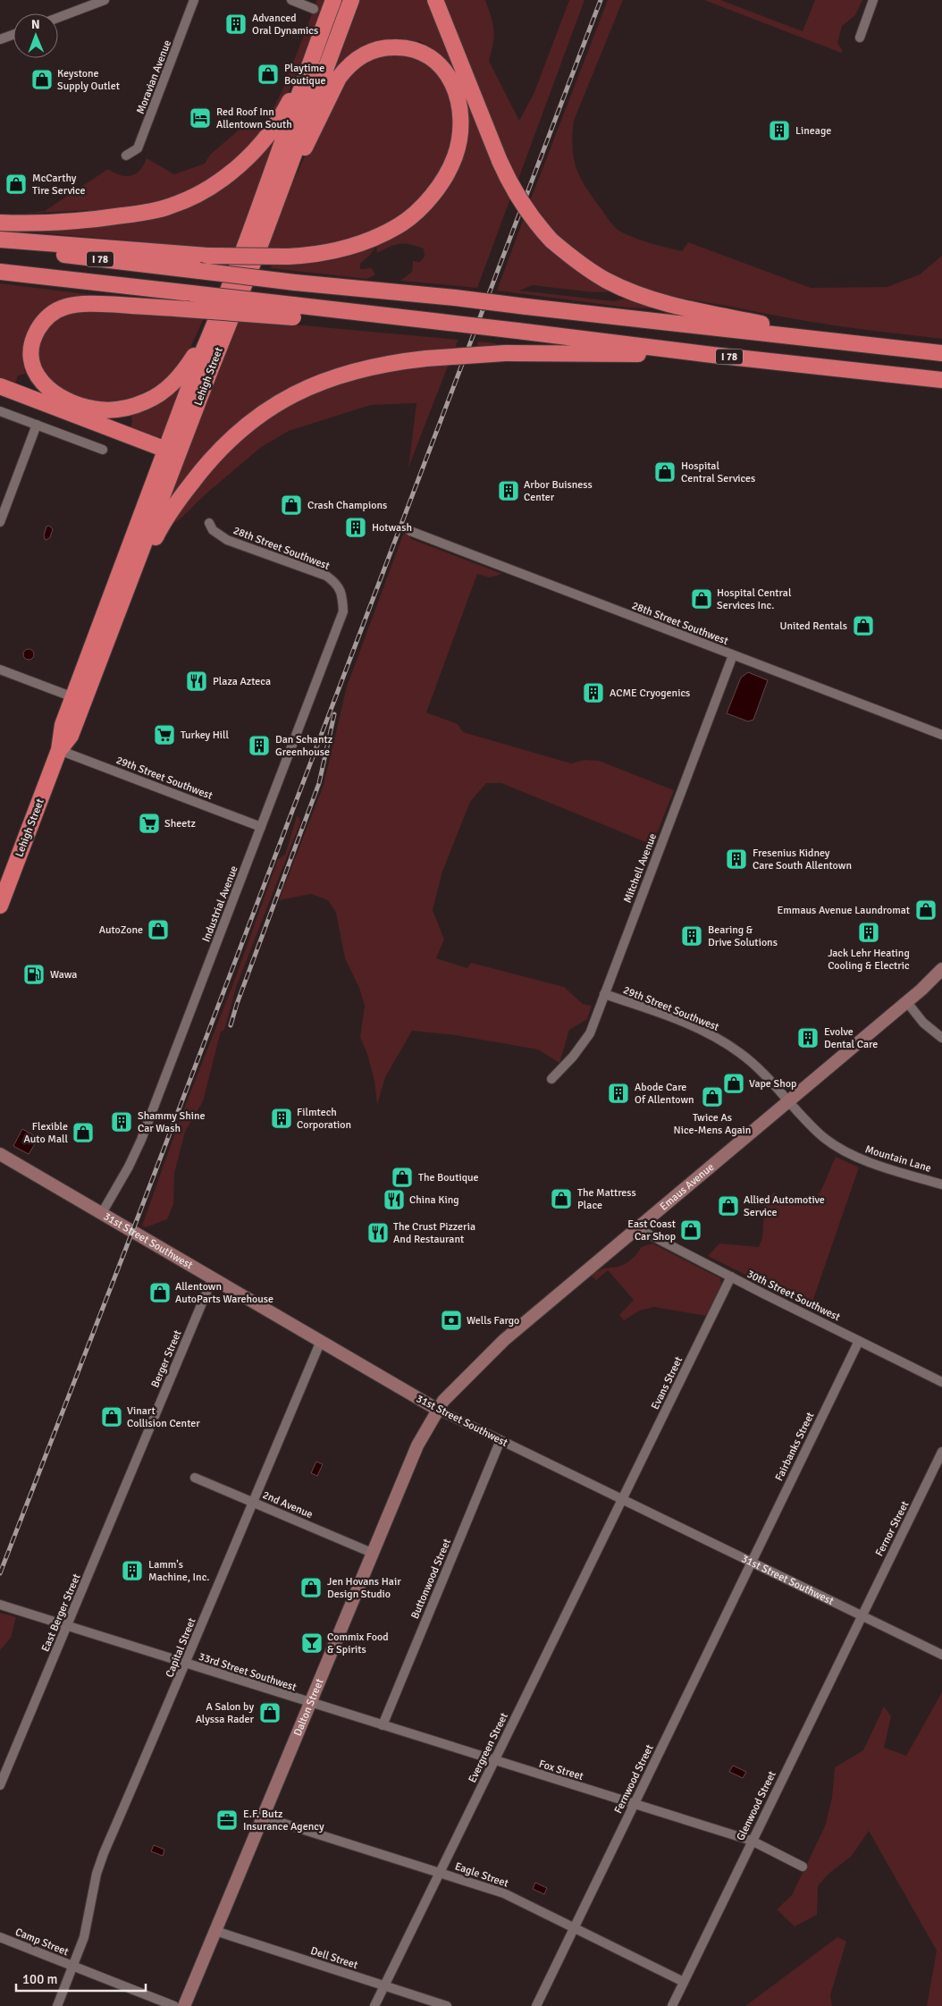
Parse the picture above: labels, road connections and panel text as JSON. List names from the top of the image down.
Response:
{
  "streets": {
    "highway": ["I 78", "Lehigh Street"],
    "main road": ["Emaus Avenue", "31st Street Southwest", "Dalton Street"],
    "street": [
      "Moravian Avenue",
      "28th Street Southwest",
      "29th Street Southwest",
      "Mitchell Avenue",
      "Industrial Avenue",
      "Mountain Lane",
      "30th Street Southwest",
      "Berger Street",
      "Evans Street",
      "Fairbanks Street",
      "2nd Avenue",
      "Fernor Street",
      "Buttonwood Street",
      "East Berger Street",
      "Capital Street",
      "33rd Street Southwest",
      "Evergreen Street",
      "Fox Street",
      "Fernwood Street",
      "Glenwood Street",
      "Eagle Street",
      "Camp Street",
      "Dell Street"
    ]
  },
  "crossings": [
    ["Lehigh Street", "29th Street Southwest"],
    ["28th Street Southwest", "Mitchell Avenue"],
    ["28th Street Southwest", "Industrial Avenue"],
    ["29th Street Southwest", "Mitchell Avenue"],
    ["29th Street Southwest", "Industrial Avenue"],
    ["29th Street Southwest", "Mountain Lane"],
    ["29th Street Southwest", "Emaus Avenue"],
    ["Industrial Avenue", "31st Street Southwest"],
    ["Mountain Lane", "Emaus Avenue"],
    ["Emaus Avenue", "31st Street Southwest"],
    ["Emaus Avenue", "30th Street Southwest"],
    ["Emaus Avenue", "Dalton Street"],
    ["31st Street Southwest", "Berger Street"],
    ["31st Street Southwest", "Evans Street"],
    ["31st Street Southwest", "Fairbanks Street"],
    ["31st Street Southwest", "Fernor Street"],
    ["31st Street Southwest", "Buttonwood Street"],
    ["31st Street Southwest", "Capital Street"],
    ["31st Street Southwest", "Dalton Street"],
    ["31st Street Southwest", "Evergreen Street"],
    ["31st Street Southwest", "Fernwood Street"],
    ["31st Street Southwest", "Glenwood Street"],
    ["30th Street Southwest", "Evans Street"],
    ["30th Street Southwest", "Fairbanks Street"],
    ["Berger Street", "East Berger Street"],
    ["Evans Street", "Evergreen Street"],
    ["Fairbanks Street", "Fernwood Street"],
    ["2nd Avenue", "Capital Street"],
    ["2nd Avenue", "Dalton Street"],
    ["Fernor Street", "Glenwood Street"],
    ["Buttonwood Street", "Fox Street"],
    ["East Berger Street", "33rd Street Southwest"],
    ["Capital Street", "33rd Street Southwest"],
    ["Capital Street", "Camp Street"],
    ["33rd Street Southwest", "Dalton Street"],
    ["33rd Street Southwest", "Fox Street"],
    ["Dalton Street", "Fox Street"],
    ["Dalton Street", "Eagle Street"],
    ["Dalton Street", "Dell Street"],
    ["Evergreen Street", "Fox Street"],
    ["Evergreen Street", "Eagle Street"],
    ["Evergreen Street", "Dell Street"],
    ["Fox Street", "Fernwood Street"],
    ["Fox Street", "Glenwood Street"],
    ["Fernwood Street", "Eagle Street"],
    ["Glenwood Street", "Eagle Street"]
  ],
  "places": {
    "building": [
      "Advanced Oral Dynamics",
      "Lineage",
      "Arbor Buisness Center",
      "Hotwash",
      "ACME Cryogenics",
      "Dan Schantz Greenhouse",
      "Fresenius Kidney Care South Allentown",
      "Jack Lehr Heating Cooling & Electric",
      "Bearing & Drive Solutions",
      "Evolve Dental Care",
      "Abode Care Of Allentown",
      "Filmtech Corporation",
      "Shammy Shine Car Wash",
      "Lamm's Machine, Inc."
    ],
    "shop": [
      "Playtime Boutique",
      "Keystone Supply Outlet",
      "McCarthy Tire Service",
      "Hospital Central Services",
      "Crash Champions",
      "Hospital Central Services Inc.",
      "United Rentals",
      "Emmaus Avenue Laundromat",
      "AutoZone",
      "Vape Shop",
      "Twice As Nice-Mens Again",
      "Flexible Auto Mall",
      "The Boutique",
      "The Mattress Place",
      "Allied Automotive Service",
      "East Coast Car Shop",
      "Allentown AutoParts Warehouse",
      "Vinart Collision Center",
      "Jen Hovans Hair Design Studio",
      "A Salon by Alyssa Rader"
    ],
    "hotel": ["Red Roof Inn Allentown South"],
    "restaurant": ["Plaza Azteca", "China King", "The Crust Pizzeria And Restaurant"],
    "supermarket": ["Turkey Hill", "Sheetz"],
    "fuel station": ["Wawa"],
    "bank": ["Wells Fargo"],
    "bar": ["Commix Food & Spirits"],
    "office": ["E.F. Butz Insurance Agency"]
  },
  "scale_bar": "100 m",
  "north": "top"
}
